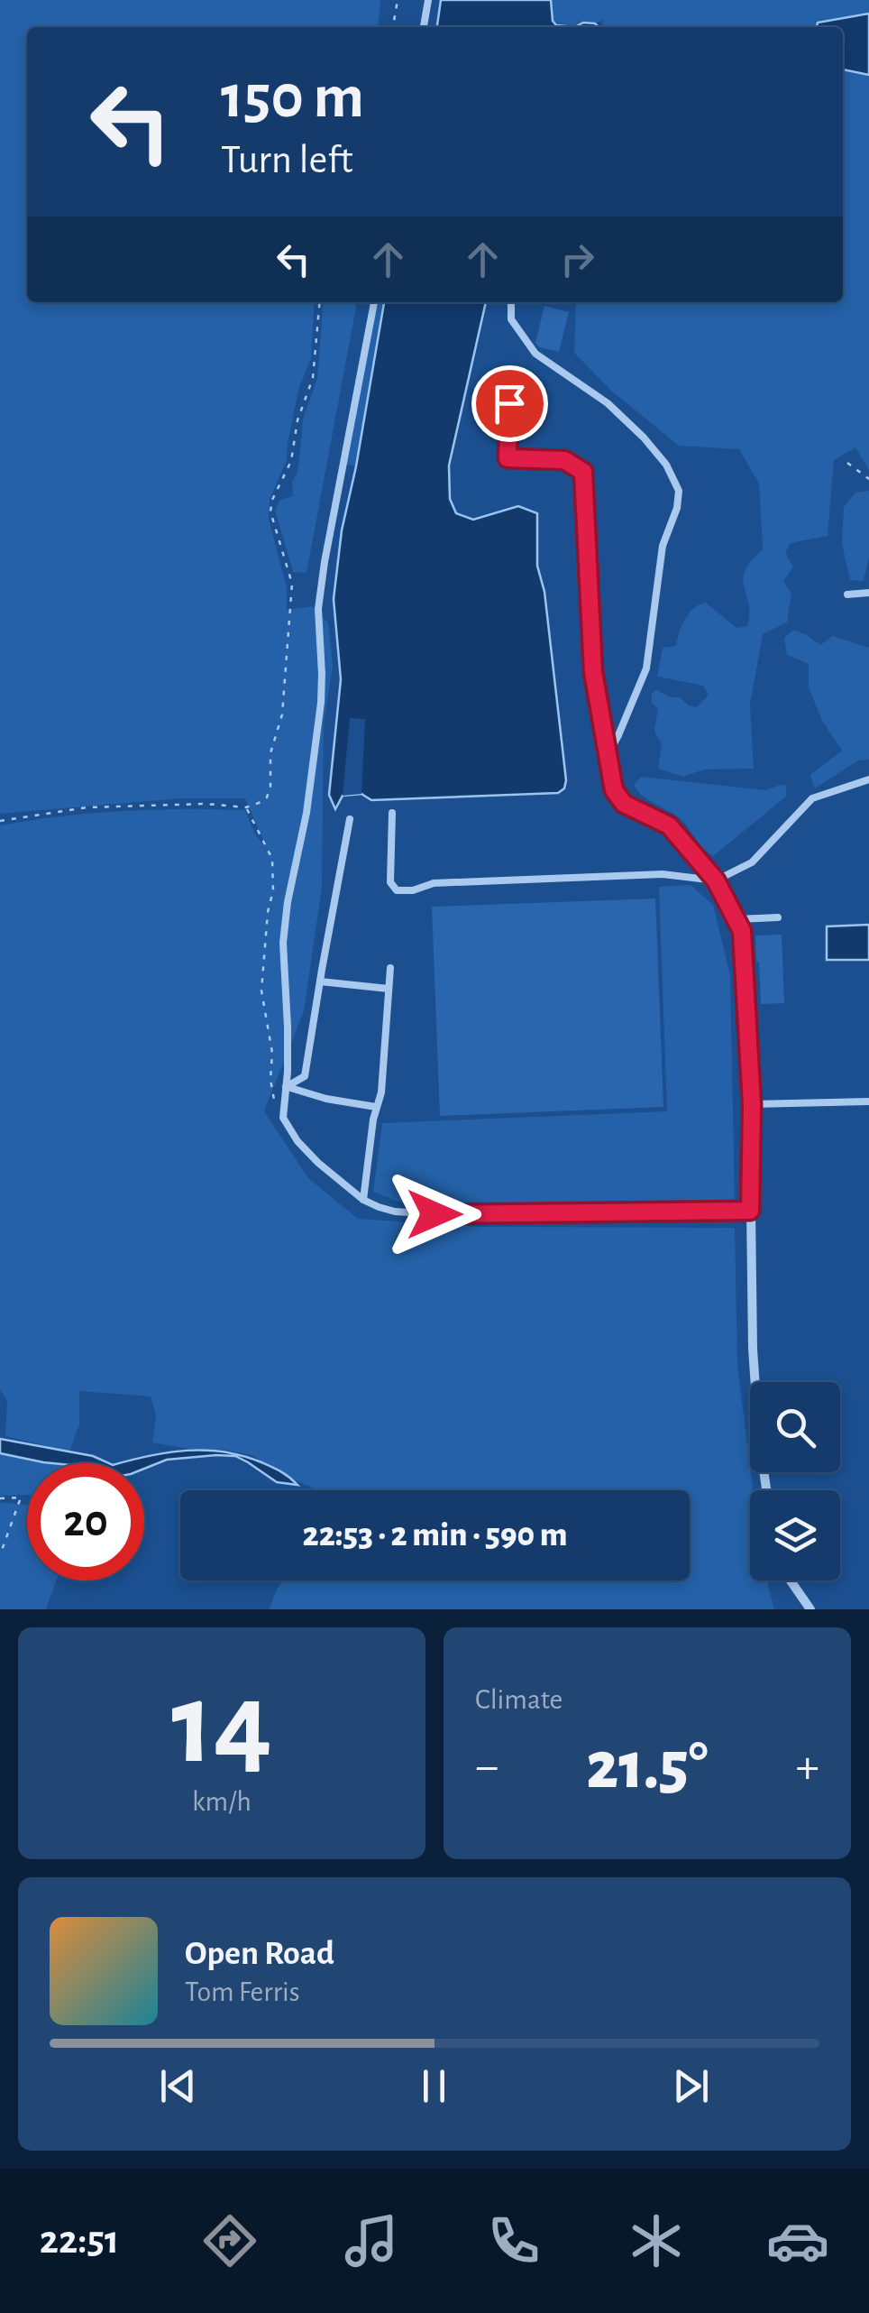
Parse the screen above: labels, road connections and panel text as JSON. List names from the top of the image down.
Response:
{
  "page": {
    "turn": ["150 m", "Turn left"],
    "limit": "20",
    "trip": "22:53 · 2 min · 590 m",
    "tile": [
      ["14", "km/h"],
      "Climate"
    ],
    "heat": ["−", "21.5°", "+"],
    "song": ["Open Road", "Tom Ferris"],
    "tabs": "22:51"
  }
}
